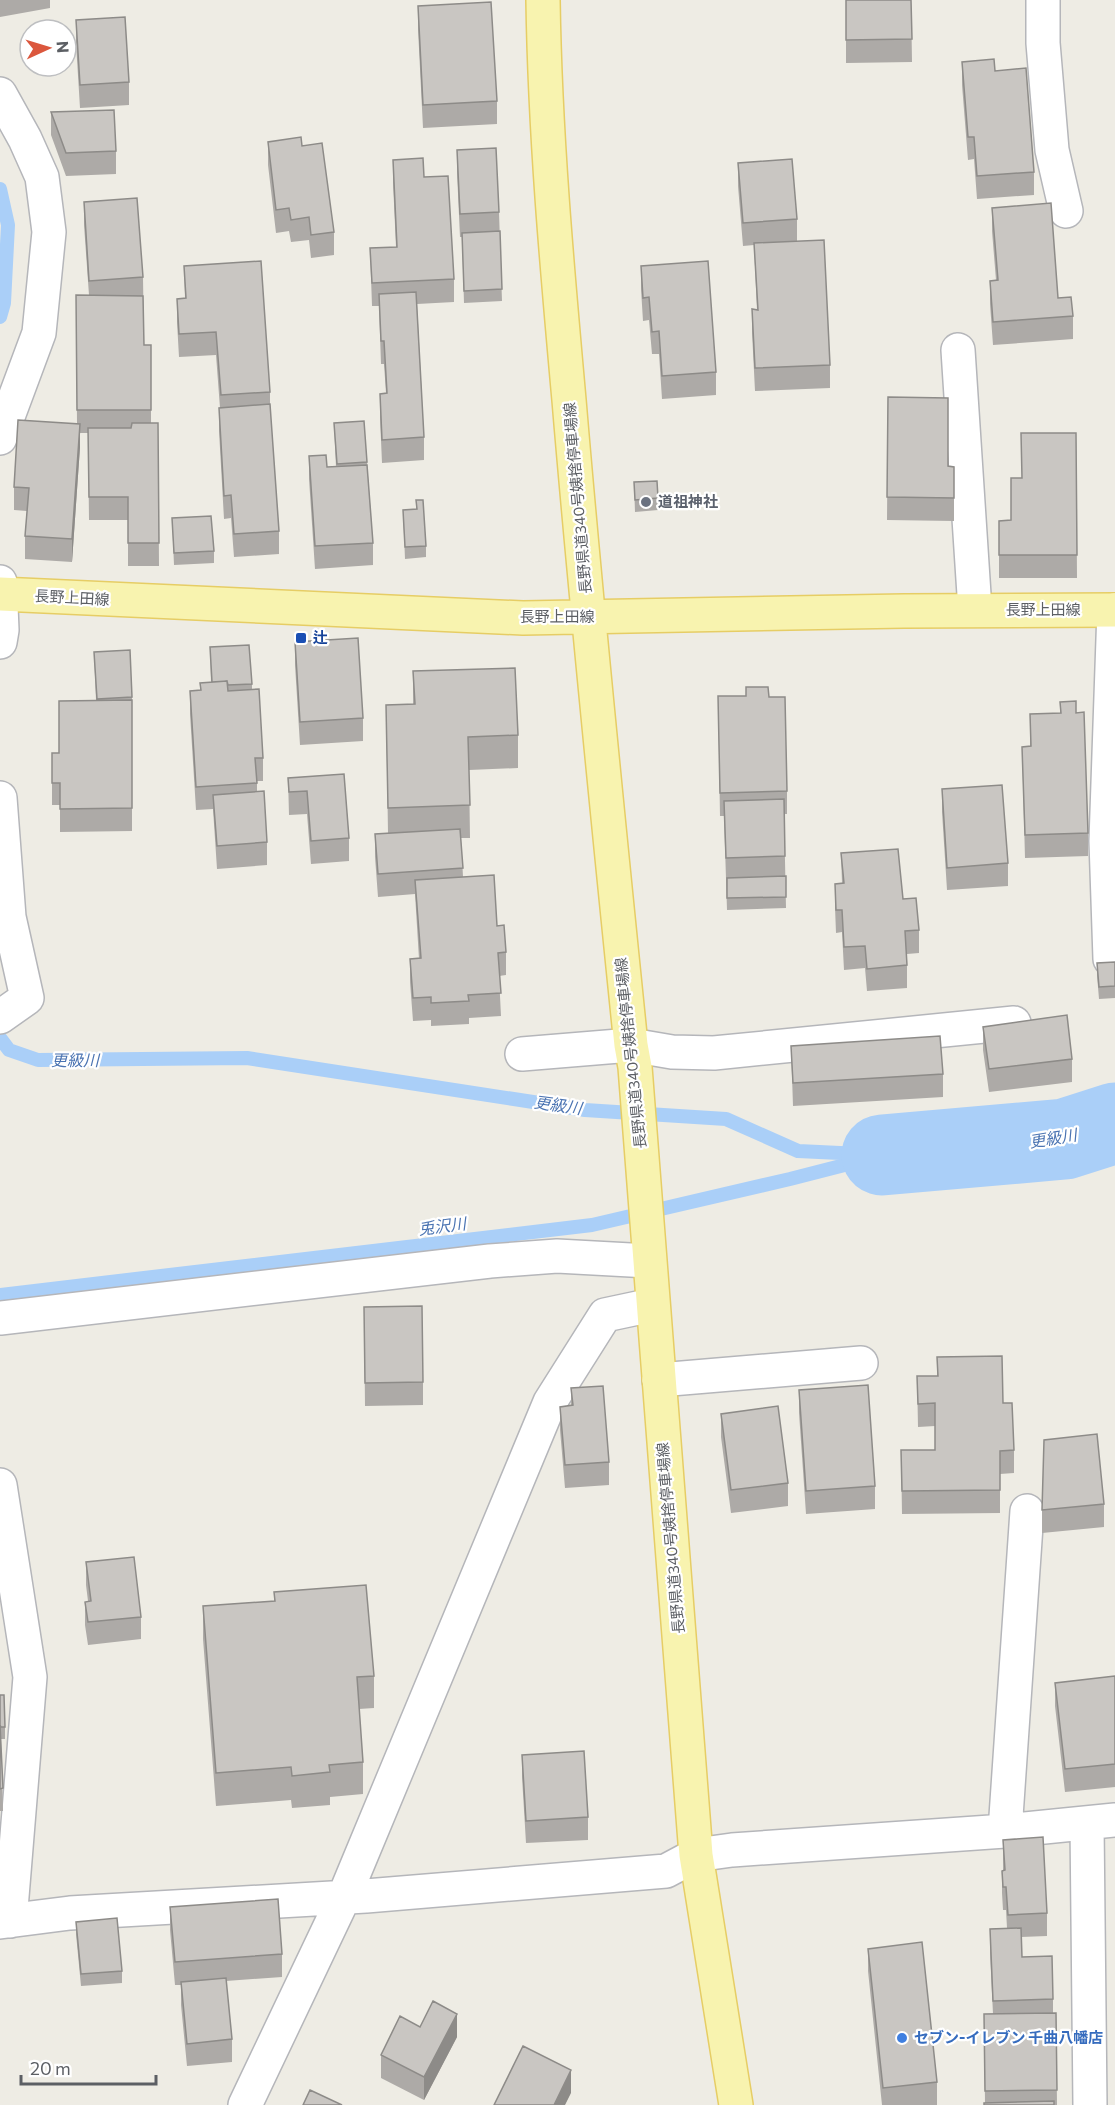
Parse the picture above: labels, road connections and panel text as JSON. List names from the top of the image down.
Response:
{
  "streets": {
    "main road": ["長野県道340号姨捨停車場線", "長野上田線"]
  },
  "crossings": [
    ["長野県道340号姨捨停車場線", "長野上田線"]
  ],
  "water": ["更級川", "兎沢川"],
  "places": {
    "other": ["道祖神社", "セブン-イレブン 千曲八幡店"],
    "transit": ["辻"]
  },
  "scale_bar": "20 m",
  "north": "right"
}
